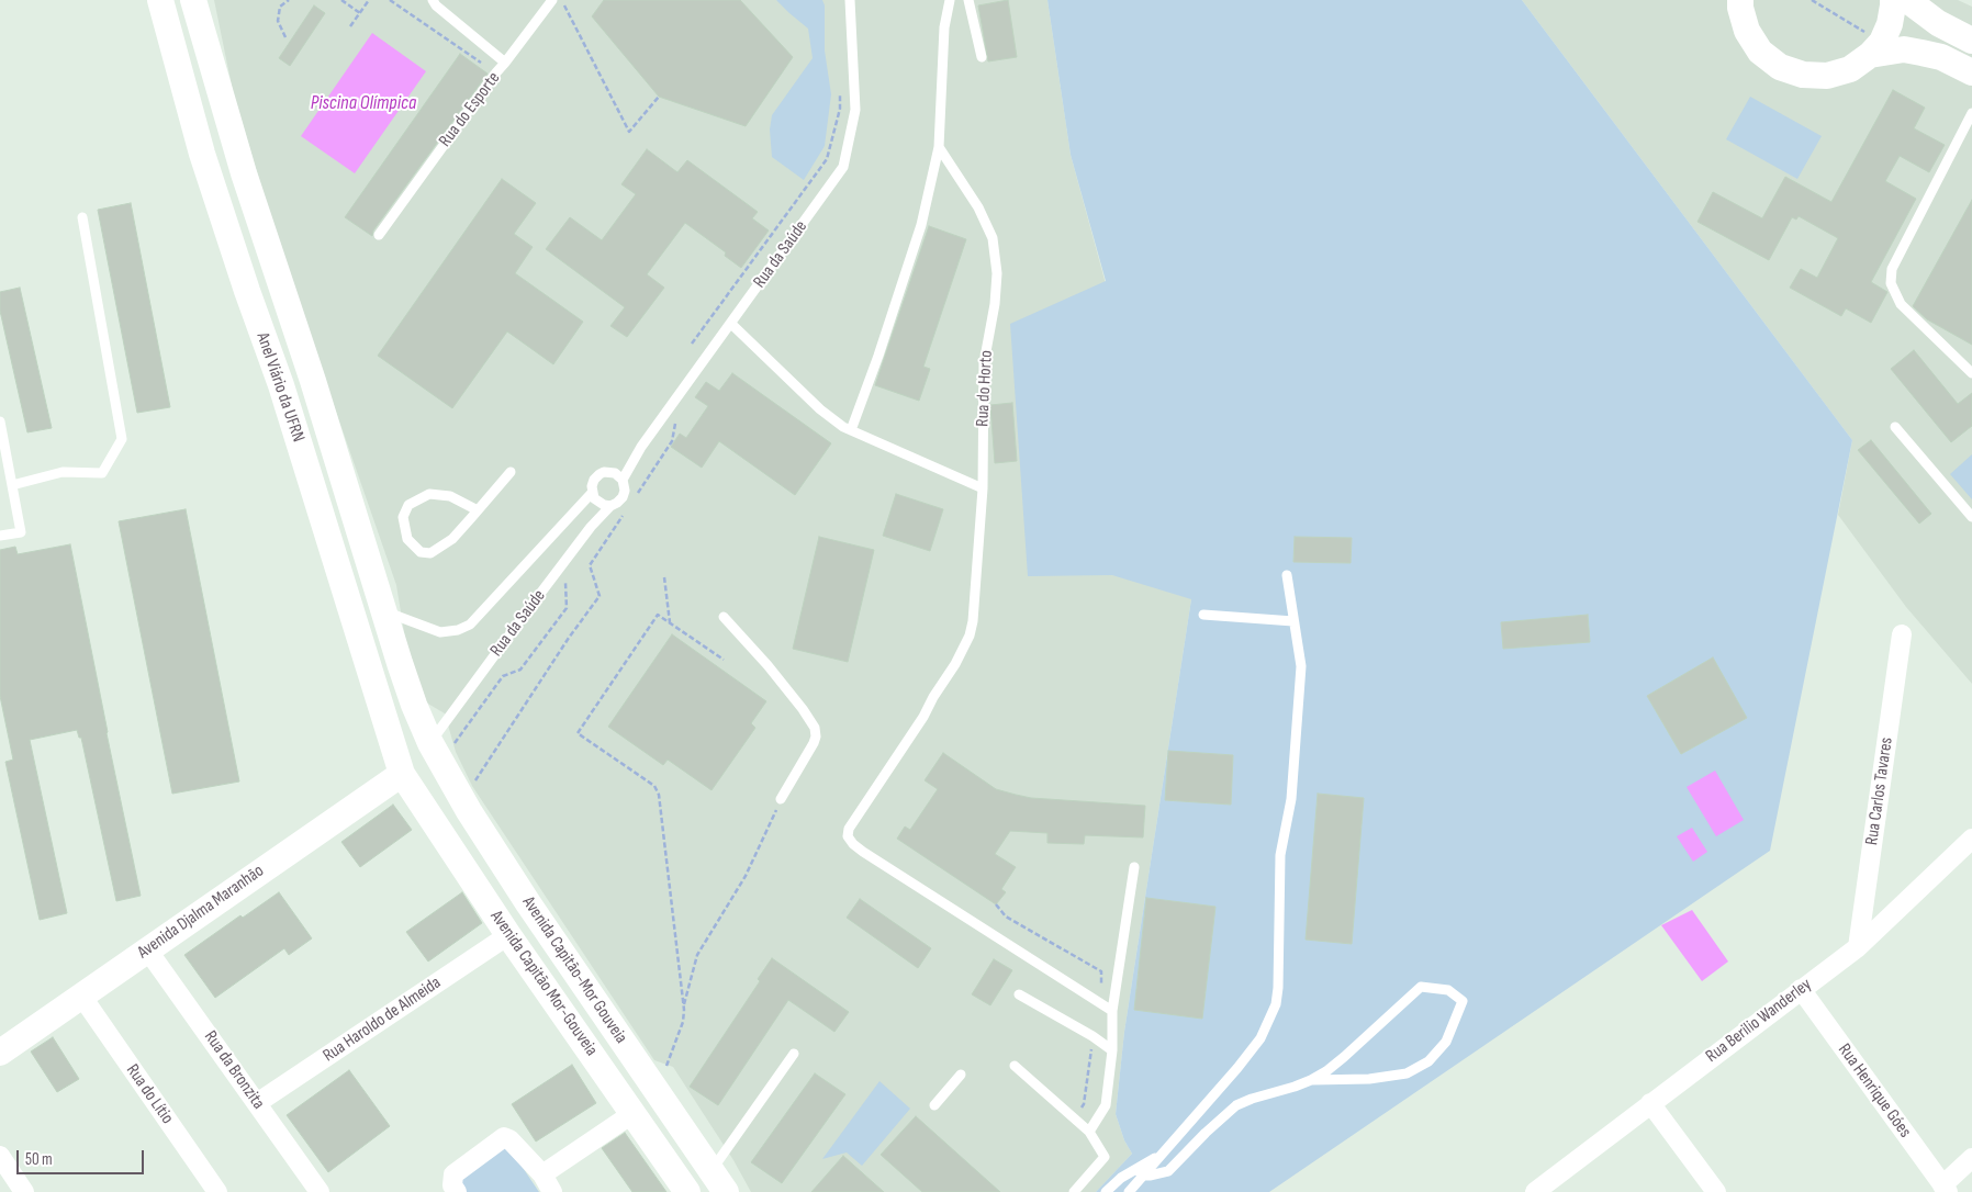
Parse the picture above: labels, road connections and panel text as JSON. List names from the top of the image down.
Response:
{
  "streets": {
    "main road": [
      "Anel Viário da UFRN",
      "Avenida Djalma Maranhão",
      "Avenida Capitão-Mor Gouveia",
      "Avenida Capitão Mor-Gouveia"
    ],
    "street": [
      "Rua Carlos Tavares",
      "Rua Haroldo de Almeida",
      "Rua Berilio Wanderley",
      "Rua da Bronzita",
      "Rua Henrique Góes",
      "Rua do Lítio"
    ],
    "lane": ["Rua do Esporte", "Rua da Saúde", "Rua do Horto"]
  },
  "crossings": [
    ["Rua da Saúde", "Anel Viário da UFRN"],
    ["Rua da Saúde", "Avenida Capitão-Mor Gouveia"],
    ["Anel Viário da UFRN", "Avenida Djalma Maranhão"],
    ["Anel Viário da UFRN", "Avenida Capitão-Mor Gouveia"],
    ["Anel Viário da UFRN", "Avenida Capitão Mor-Gouveia"],
    ["Rua Carlos Tavares", "Rua Berilio Wanderley"],
    ["Avenida Djalma Maranhão", "Avenida Capitão Mor-Gouveia"],
    ["Avenida Djalma Maranhão", "Rua da Bronzita"],
    ["Avenida Djalma Maranhão", "Rua do Lítio"],
    ["Avenida Capitão Mor-Gouveia", "Rua Haroldo de Almeida"],
    ["Rua Haroldo de Almeida", "Rua da Bronzita"],
    ["Rua Berilio Wanderley", "Rua Henrique Góes"]
  ],
  "water": ["Piscina Olímpica"],
  "scale_bar": "50 m"
}
